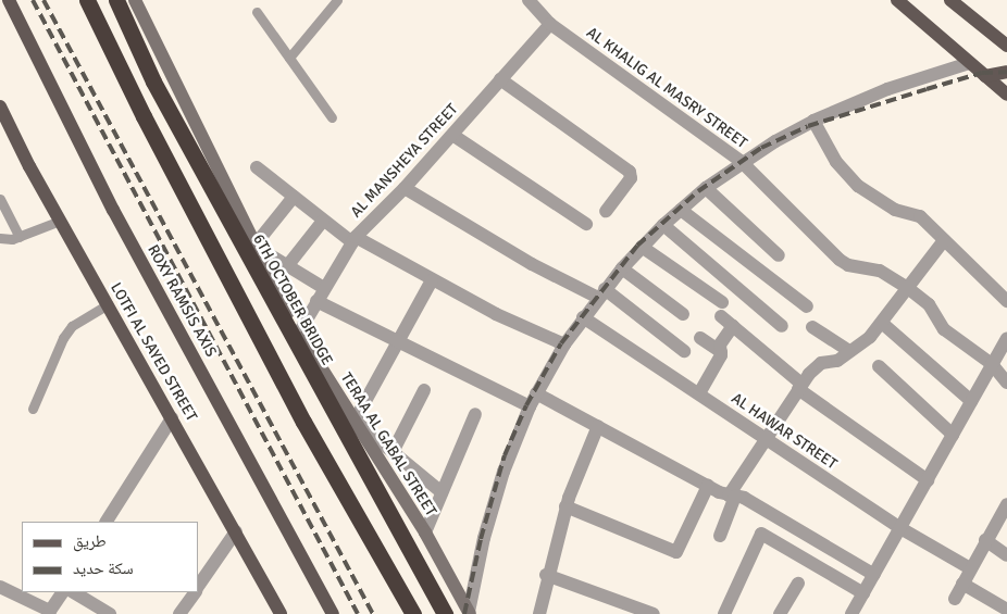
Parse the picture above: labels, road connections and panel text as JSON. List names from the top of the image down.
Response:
{
  "streets": {
    "highway": ["6TH OCTOBER BRIDGE"],
    "main road": ["ROXY RAMSIS AXIS", "LOTFI AL SAYED STREET", "TERAA AL GABAL STREET"],
    "street": ["AL KHALIG AL MASRY STREET", "AL MANSHEYA STREET", "AL HAWAR STREET"]
  },
  "crossings": [
    ["AL KHALIG AL MASRY STREET", "AL MANSHEYA STREET"],
    ["AL MANSHEYA STREET", "TERAA AL GABAL STREET"]
  ],
  "legend": ["طريق", "سكة حديد"]
}
